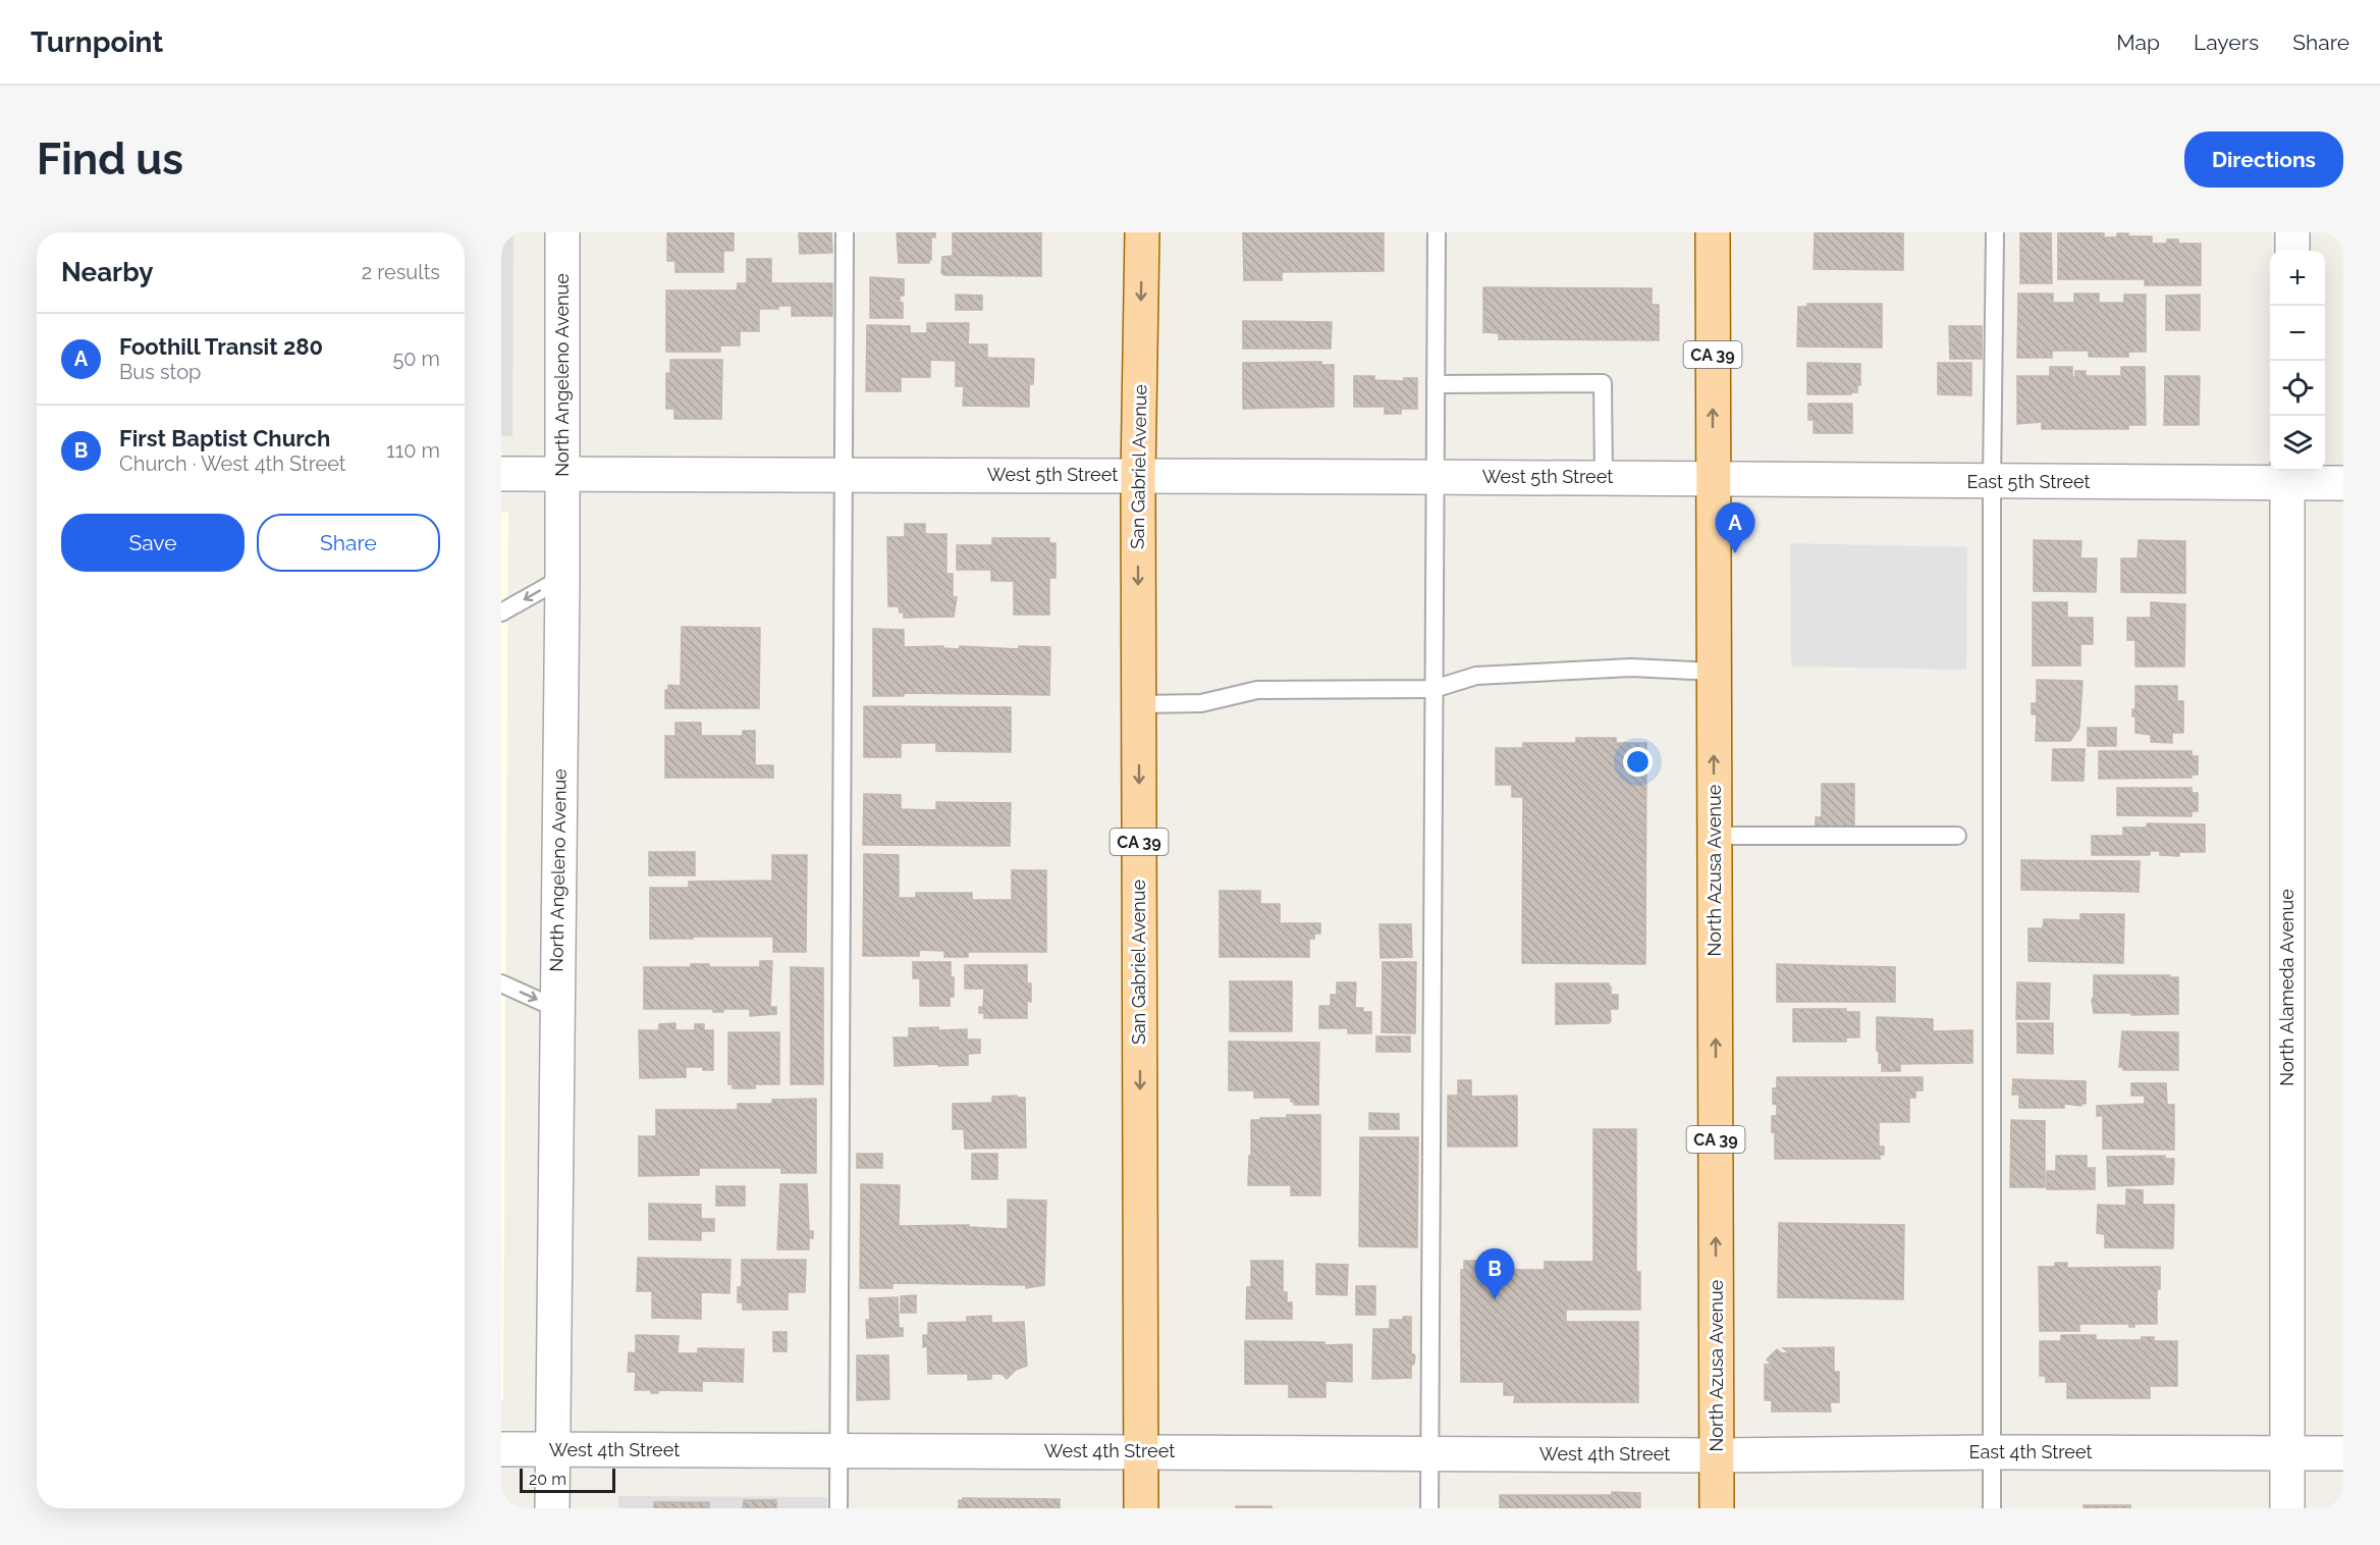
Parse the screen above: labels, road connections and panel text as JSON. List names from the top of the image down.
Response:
{
  "streets": {
    "main road": ["CA 39", "San Gabriel Avenue", "North Azusa Avenue"],
    "street": [
      "North Angeleno Avenue",
      "West 5th Street",
      "East 5th Street",
      "North Alameda Avenue",
      "West 4th Street",
      "East 4th Street"
    ]
  },
  "crossings": [
    ["North Angeleno Avenue", "West 5th Street"],
    ["North Angeleno Avenue", "West 4th Street"],
    ["San Gabriel Avenue", "West 5th Street"],
    ["San Gabriel Avenue", "West 4th Street"],
    ["West 5th Street", "East 5th Street"],
    ["West 5th Street", "North Azusa Avenue"],
    ["East 5th Street", "North Azusa Avenue"],
    ["East 5th Street", "North Alameda Avenue"],
    ["North Azusa Avenue", "West 4th Street"],
    ["North Azusa Avenue", "East 4th Street"],
    ["North Alameda Avenue", "East 4th Street"],
    ["West 4th Street", "East 4th Street"]
  ],
  "one_way": ["San Gabriel Avenue", "North Azusa Avenue"],
  "scale_bar": "20 m",
  "page": {
    "header": "Turnpoint",
    "nav": ["Map", "Layers", "Share"],
    "buttons": [
      "Directions",
      ["Save", "Share"]
    ],
    "title": "Find us",
    "heading": ["Nearby", "2 results"],
    "map_buttons": ["+", "−"],
    "list": [
      {
        "mark": "A",
        "name": "Foothill Transit 280",
        "note": "Bus stop",
        "value": "50 m"
      },
      {
        "mark": "B",
        "name": "First Baptist Church",
        "note": "Church · West 4th Street",
        "value": "110 m"
      }
    ],
    "pins": ["A", "B"],
    "scale": "20 m"
  }
}
